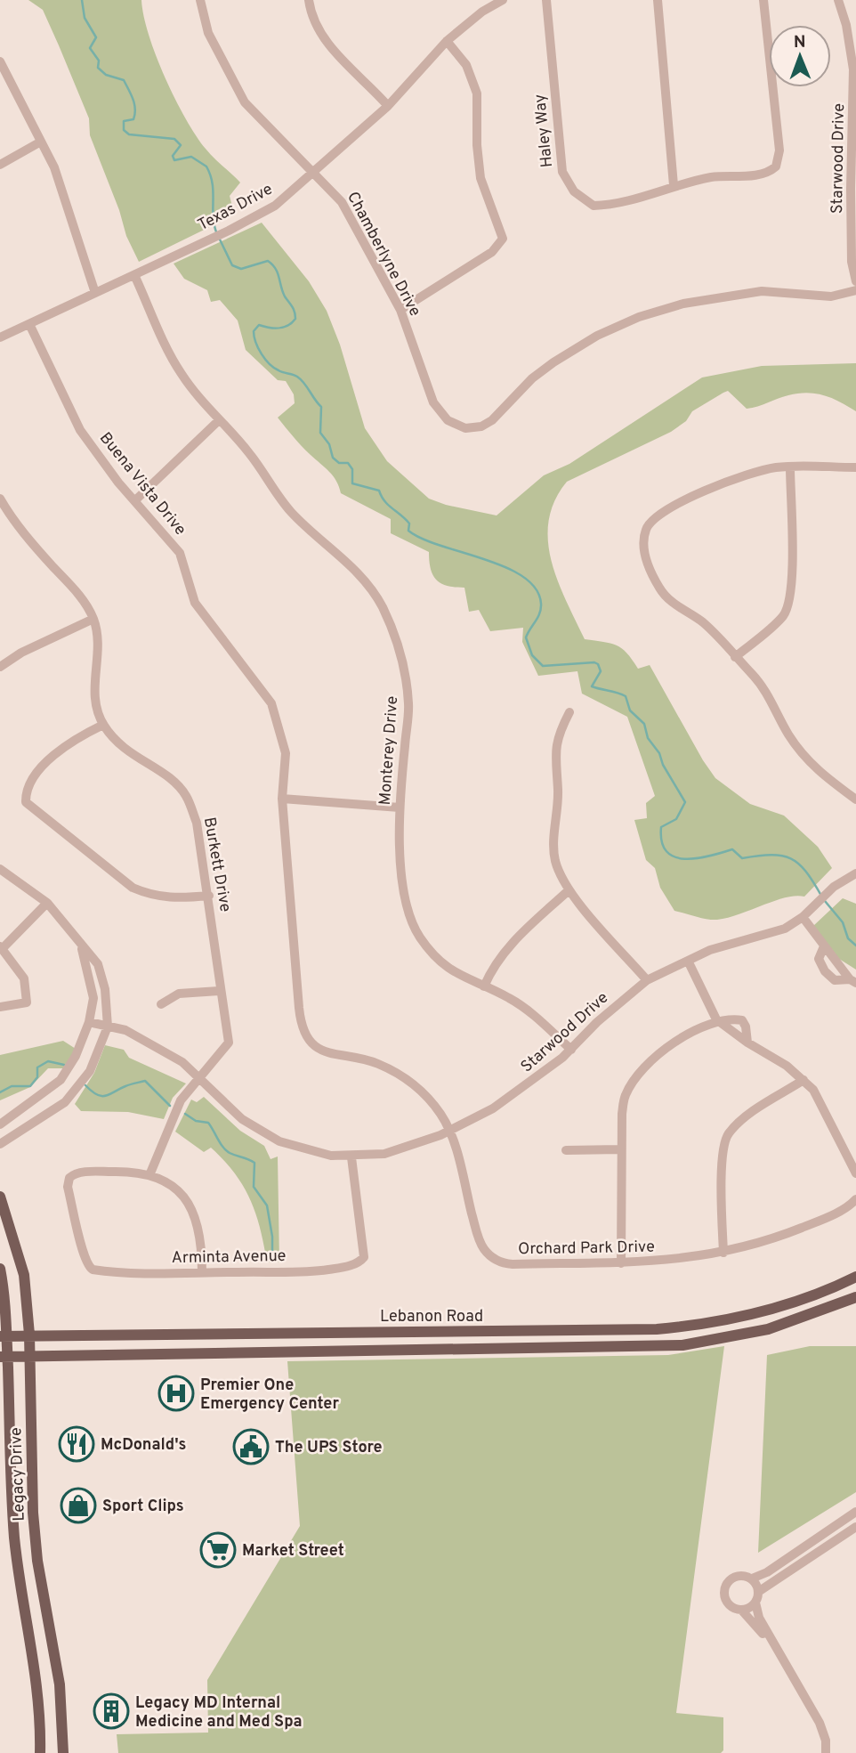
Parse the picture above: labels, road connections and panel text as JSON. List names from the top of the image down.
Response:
{
  "streets": {
    "main road": ["Lebanon Road", "Legacy Drive"],
    "street": [
      "Haley Way",
      "Starwood Drive",
      "Texas Drive",
      "Chamberlyne Drive",
      "Buena Vista Drive",
      "Monterey Drive",
      "Burkett Drive",
      "Orchard Park Drive",
      "Arminta Avenue"
    ]
  },
  "crossings": [
    ["Starwood Drive", "Monterey Drive"],
    ["Starwood Drive", "Burkett Drive"],
    ["Starwood Drive", "Orchard Park Drive"],
    ["Starwood Drive", "Arminta Avenue"],
    ["Texas Drive", "Chamberlyne Drive"],
    ["Texas Drive", "Buena Vista Drive"],
    ["Texas Drive", "Monterey Drive"],
    ["Buena Vista Drive", "Orchard Park Drive"],
    ["Burkett Drive", "Arminta Avenue"],
    ["Lebanon Road", "Legacy Drive"]
  ],
  "places": {
    "hospital": ["Premier One Emergency Center"],
    "restaurant": ["McDonald's"],
    "public building": ["The UPS Store"],
    "shop": ["Sport Clips"],
    "supermarket": ["Market Street"],
    "building": ["Legacy MD Internal Medicine and Med Spa"]
  },
  "north": "top"
}
